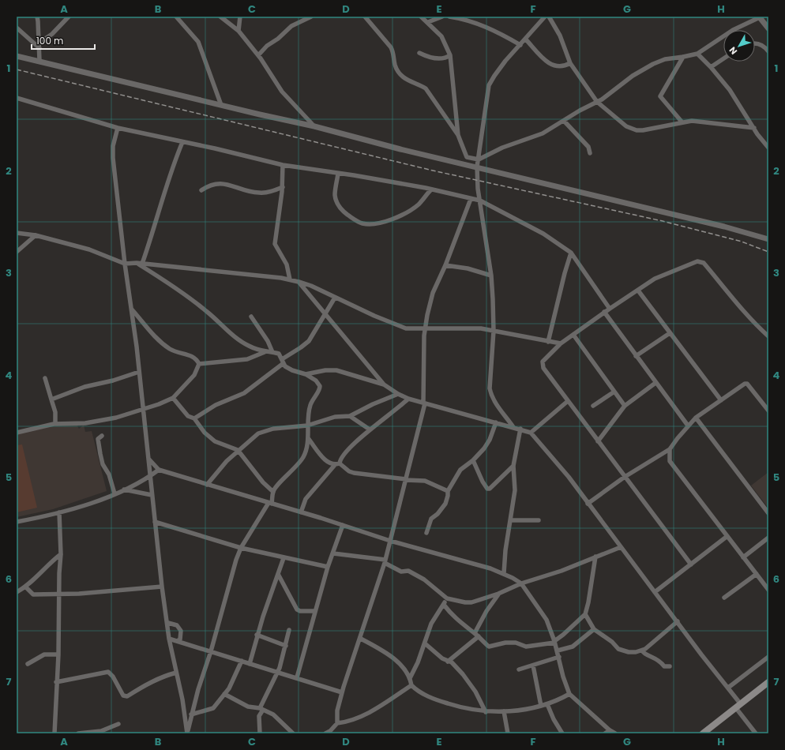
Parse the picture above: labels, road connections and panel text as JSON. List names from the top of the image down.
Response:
{
  "scale_bar": "100 m",
  "north": "bottom left",
  "grid": {
    "columns": [
      "A",
      "B",
      "C",
      "D",
      "E",
      "F",
      "G",
      "H"
    ],
    "rows": [
      "1",
      "2",
      "3",
      "4",
      "5",
      "6",
      "7"
    ]
  }
}
